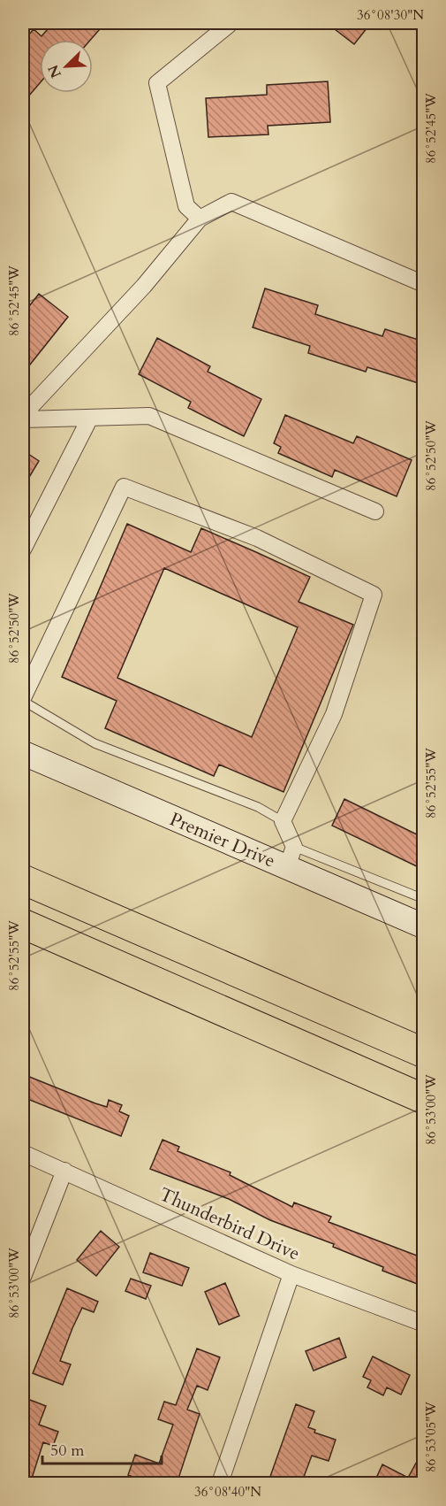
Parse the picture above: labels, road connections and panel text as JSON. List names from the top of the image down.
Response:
{
  "streets": {
    "street": ["Premier Drive", "Thunderbird Drive"]
  },
  "scale_bar": "50 m",
  "north": "bottom left",
  "coordinates": [
    "36°08'30\"N",
    "86°52'45\"W",
    "86°52'50\"W",
    "86°52'55\"W",
    "86°53'00\"W",
    "86°53'05\"W",
    "36°08'40\"N"
  ]
}
